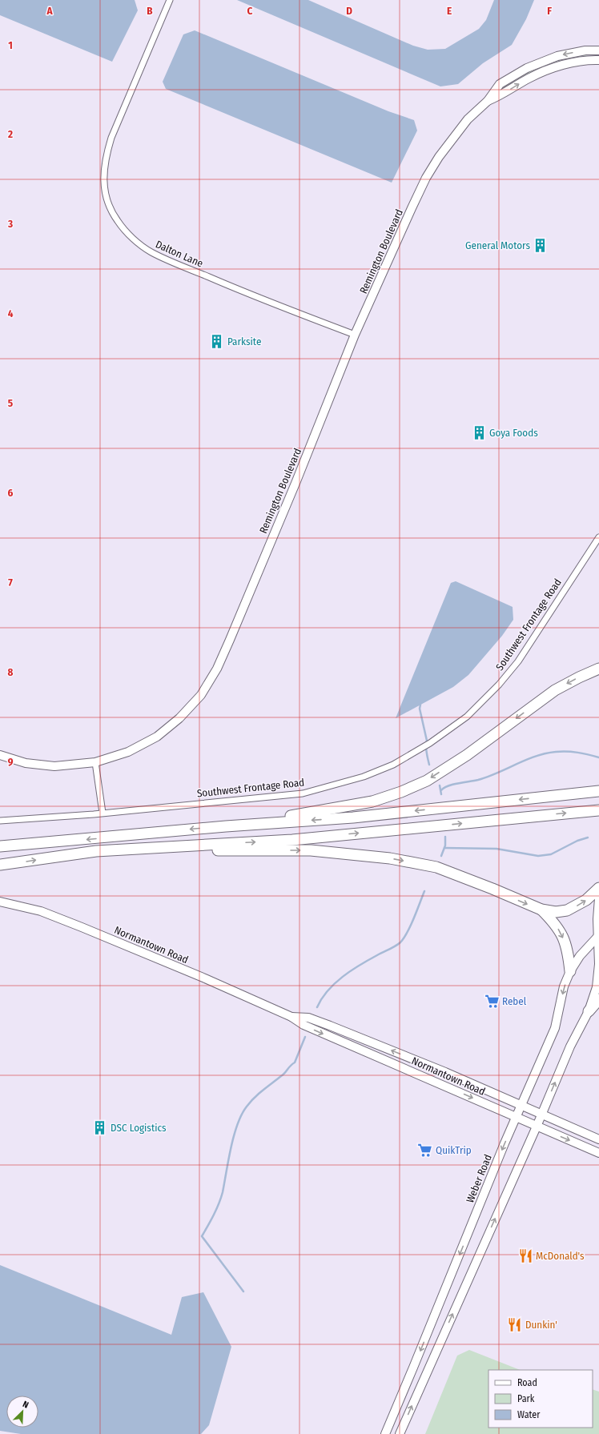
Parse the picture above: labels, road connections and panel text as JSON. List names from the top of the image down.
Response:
{
  "streets": {
    "street": [
      "Remington Boulevard",
      "Dalton Lane",
      "Southwest Frontage Road",
      "Normantown Road",
      "Weber Road"
    ]
  },
  "crossings": [
    ["Remington Boulevard", "Dalton Lane"],
    ["Normantown Road", "Weber Road"]
  ],
  "places": {
    "building": [
      "General Motors",
      "Parksite",
      "Goya Foods",
      "DSC Logistics"
    ],
    "supermarket": ["Rebel", "QuikTrip"],
    "restaurant": ["McDonald's", "Dunkin'"]
  },
  "legend": ["Road", "Park", "Water"],
  "north": "top right",
  "grid": {
    "columns": [
      "A",
      "B",
      "C",
      "D",
      "E",
      "F"
    ],
    "rows": [
      "1",
      "2",
      "3",
      "4",
      "5",
      "6",
      "7",
      "8",
      "9"
    ]
  }
}
